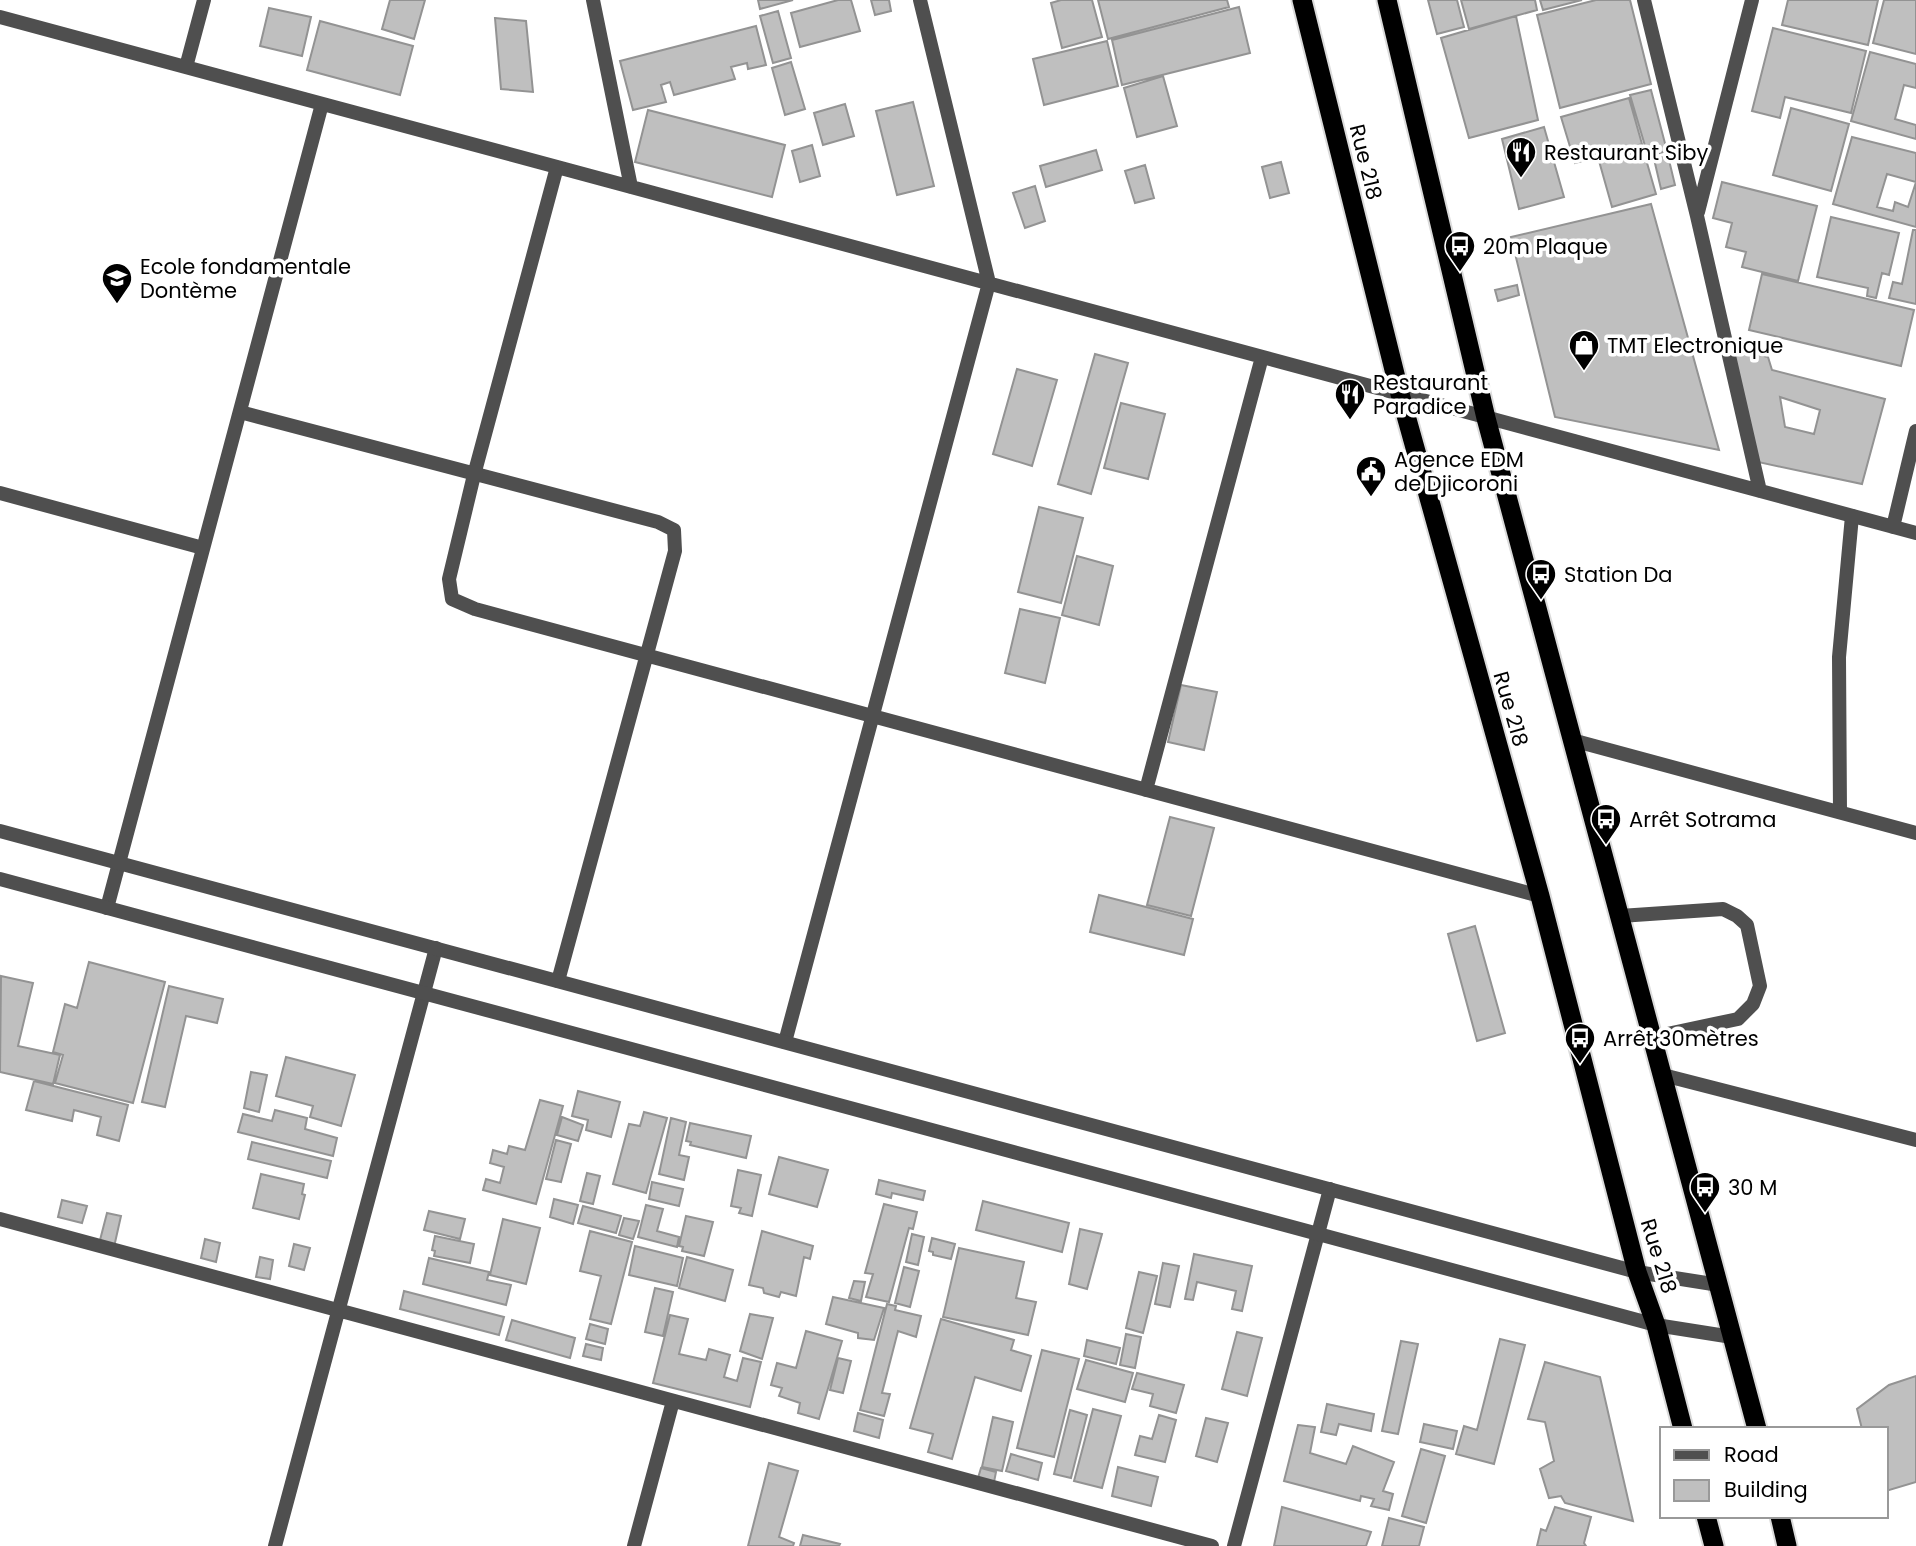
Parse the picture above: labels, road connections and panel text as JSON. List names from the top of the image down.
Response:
{
  "streets": {
    "highway": ["Rue 218"]
  },
  "places": {
    "restaurant": ["Restaurant Siby", "Restaurant Paradice"],
    "bus stop": [
      "20m Plaque",
      "Station Da",
      "Arrêt Sotrama",
      "Arrêt 30mètres",
      "30 M"
    ],
    "school or university": ["Ecole fondamentale Dontème"],
    "shop": ["TMT Electronique"],
    "public building": ["Agence EDM de Djicoroni"]
  },
  "legend": ["Road", "Building"]
}
